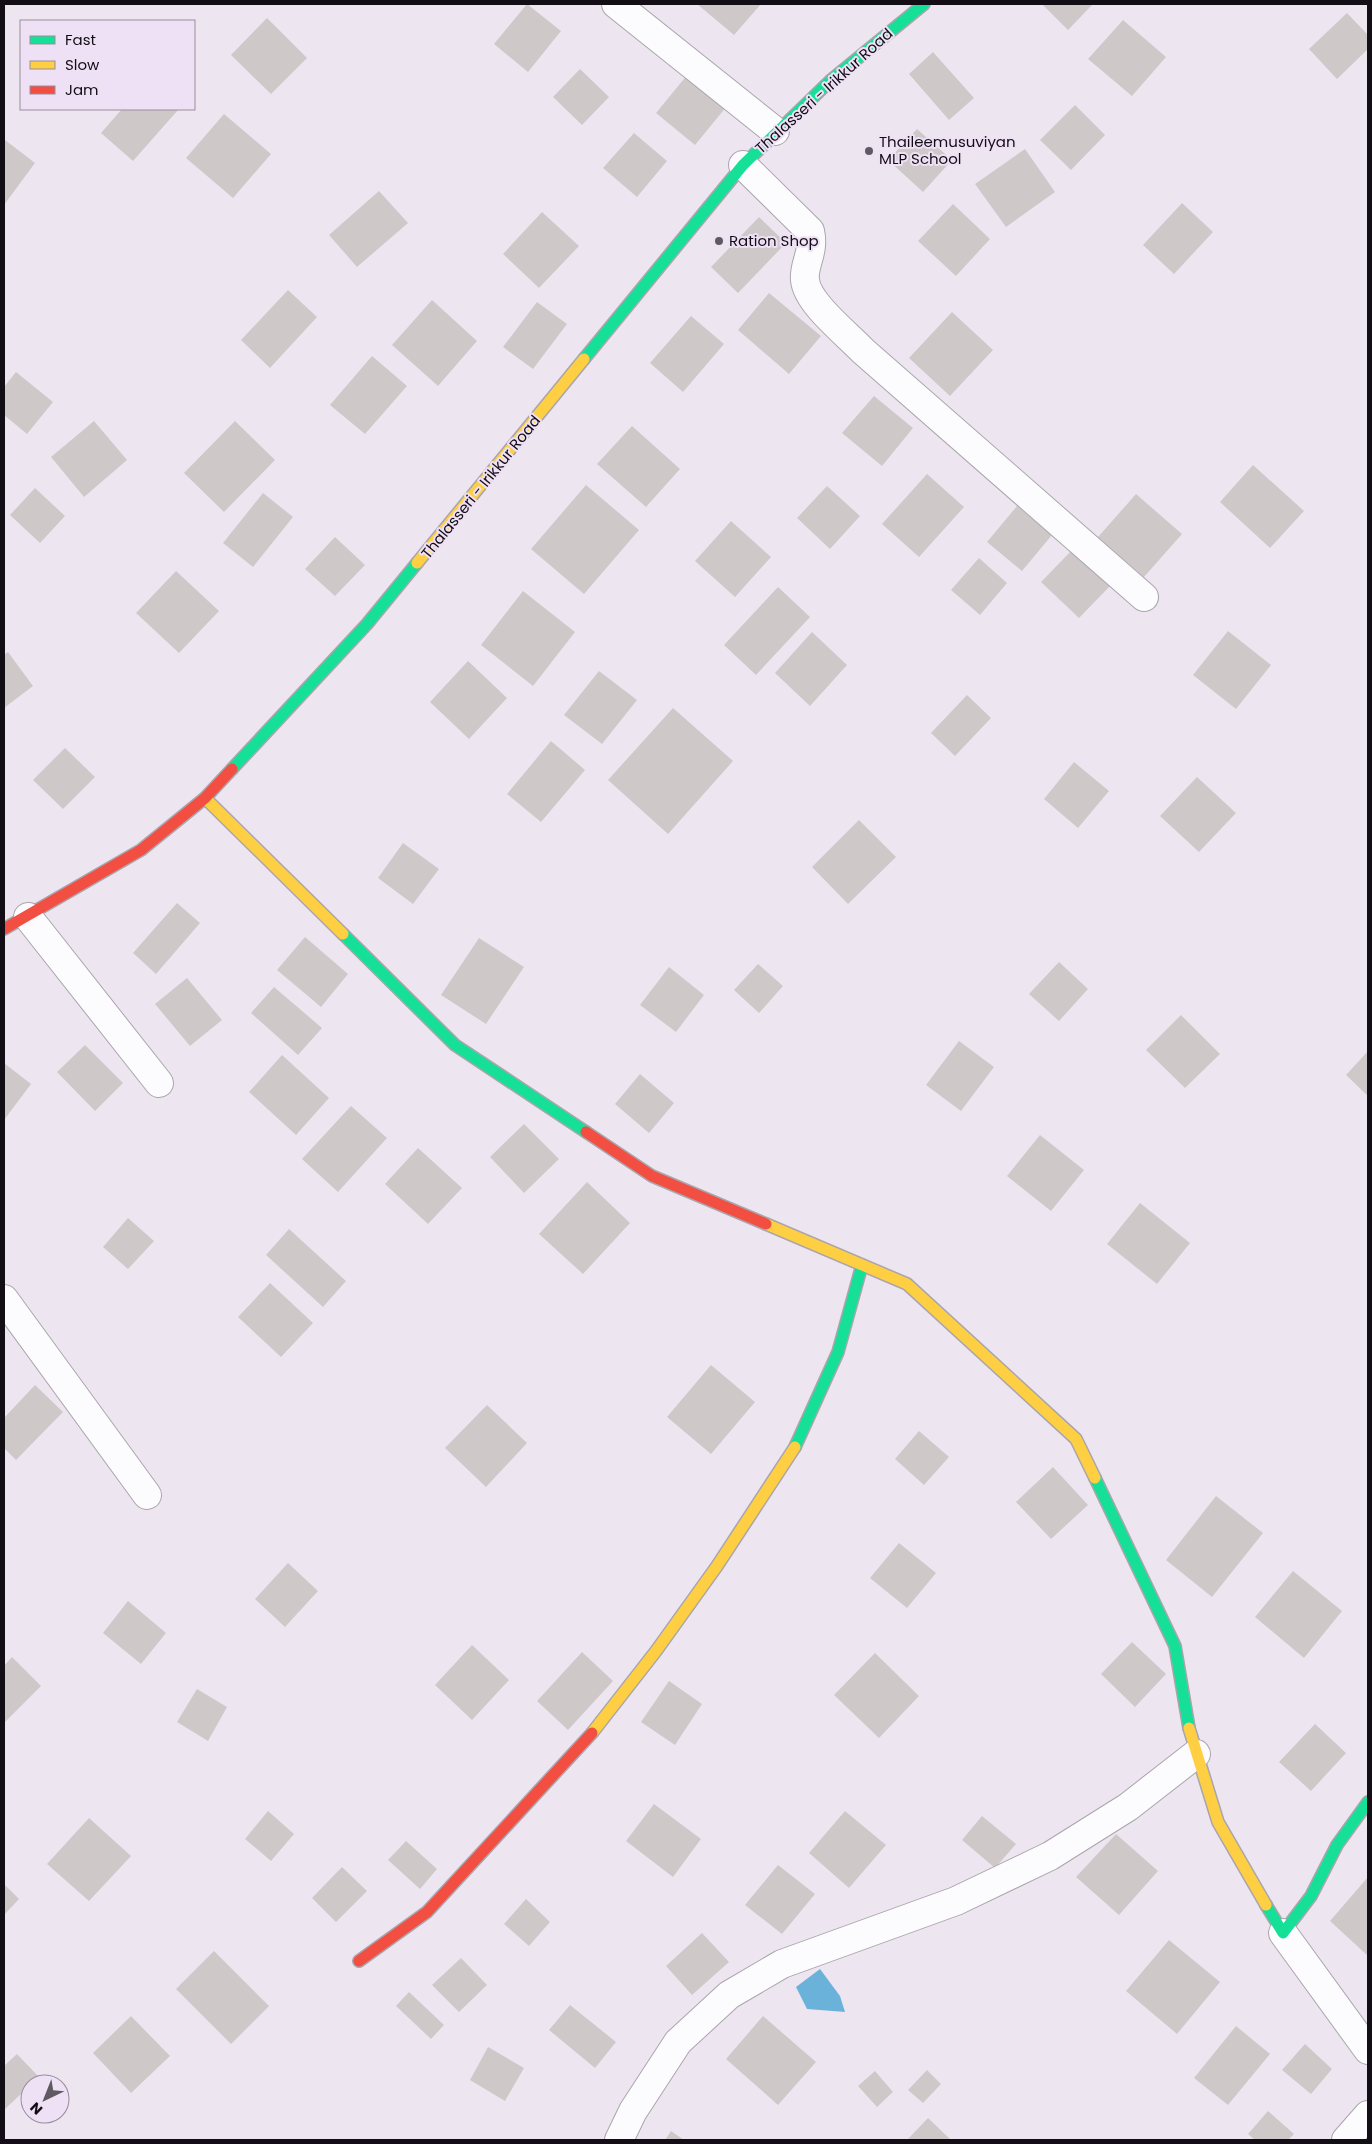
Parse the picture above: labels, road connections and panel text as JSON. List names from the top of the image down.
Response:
{
  "streets": {
    "street": ["Thalasseri - Irikkur Road"]
  },
  "places": ["Thaileemusuviyan MLP School", "Ration Shop"],
  "legend": ["Fast", "Slow", "Jam"],
  "north": "bottom left"
}
